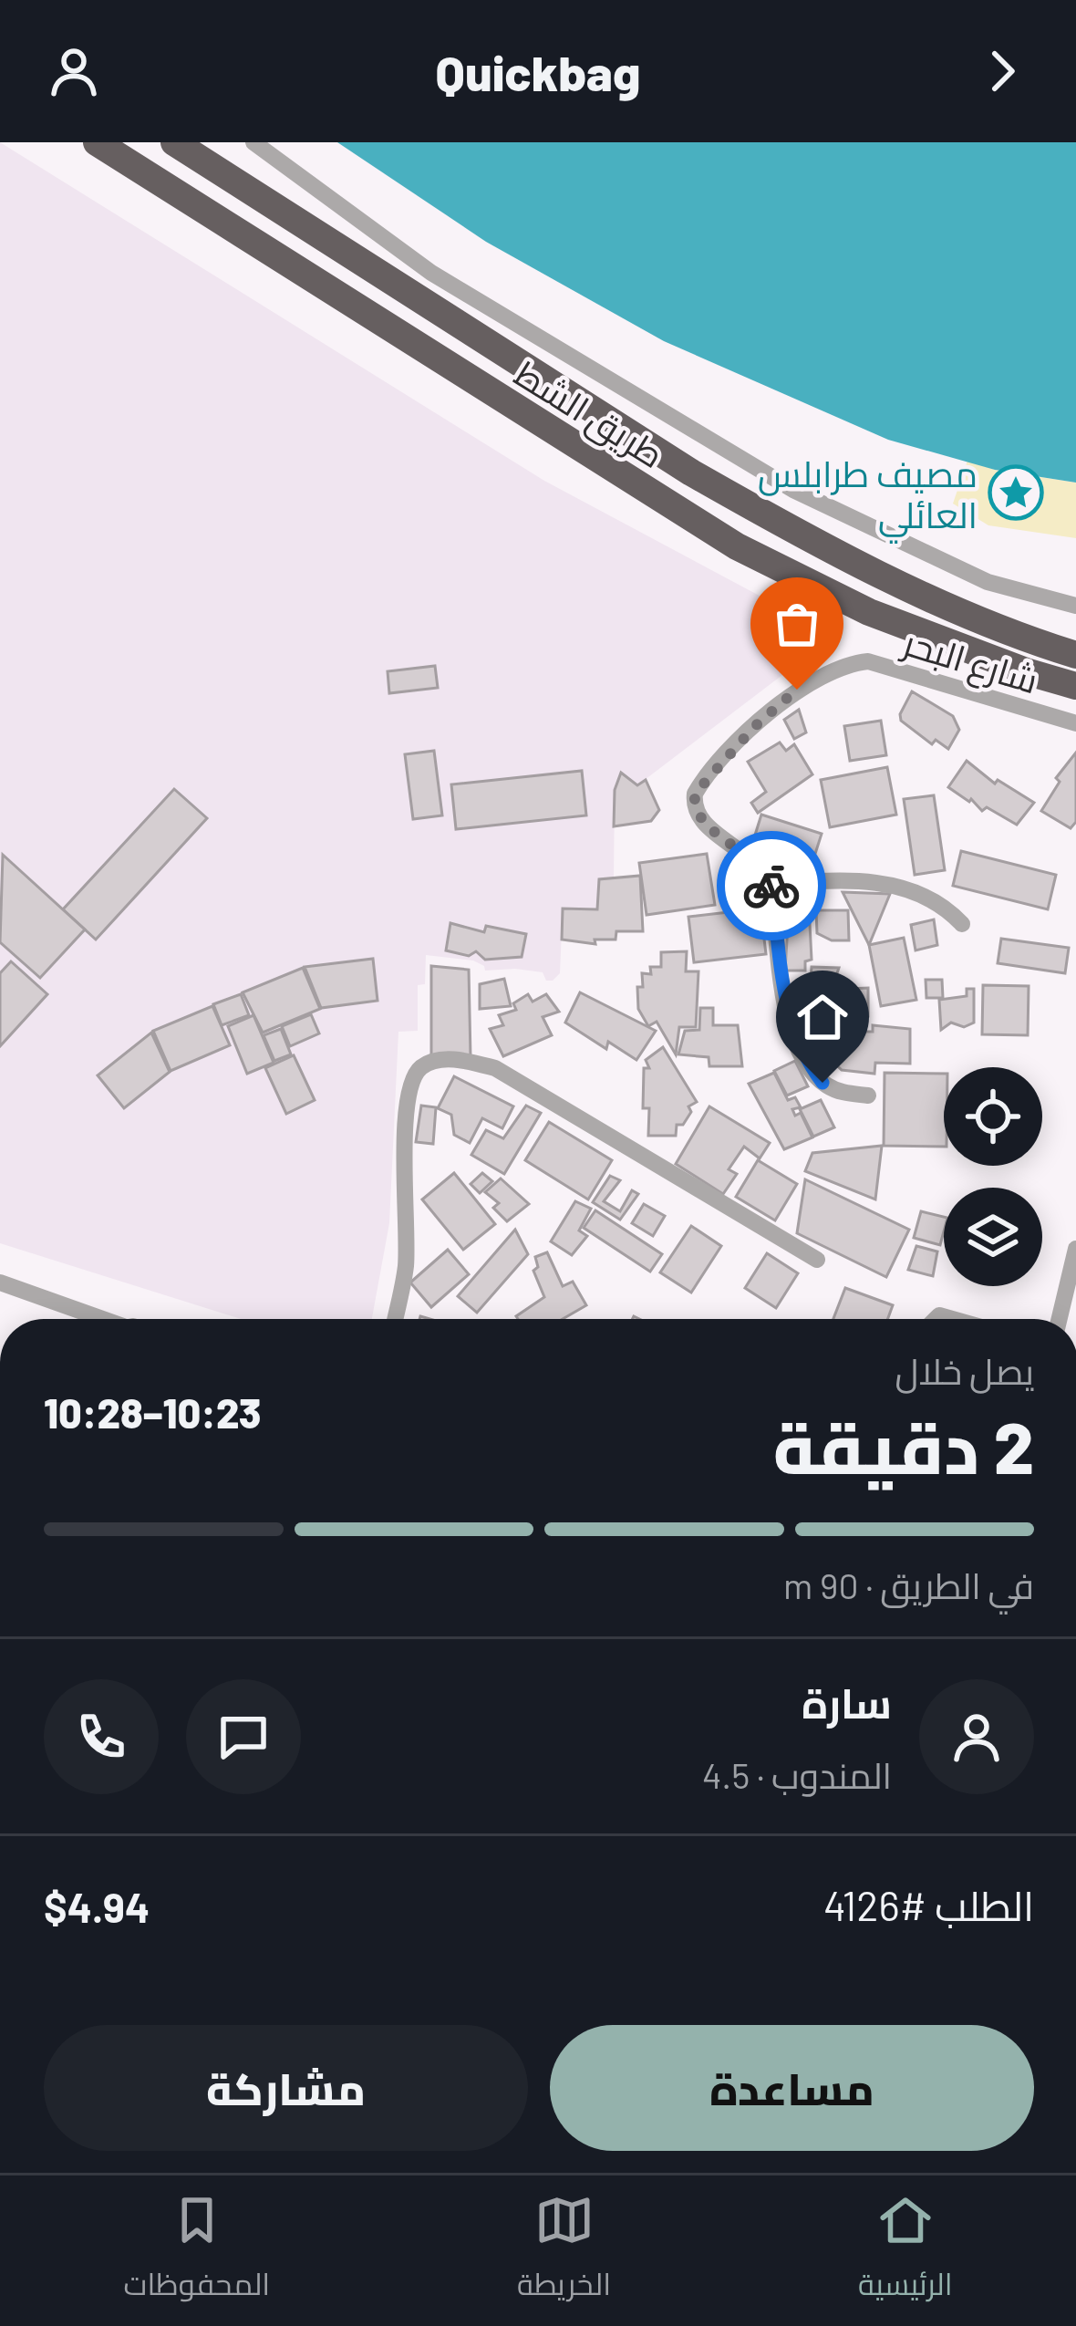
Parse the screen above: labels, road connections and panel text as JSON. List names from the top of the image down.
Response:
{
  "streets": {
    "highway": ["طريق الشط"],
    "street": ["شارع البحر"]
  },
  "places": {
    "place": ["مصيف طرابلس العائلي"]
  },
  "page": {
    "header": "Quickbag",
    "heading": ["2 دقيقة", "يصل خلال", "10:23–10:28"],
    "panel": [
      "سارة",
      "المندوب · 4.5",
      "الطلب #4126",
      "$4.94"
    ],
    "bar": "في الطريق · 90 m",
    "buttons": ["مساعدة", "مشاركة"],
    "tabs": ["الرئيسية", "الخريطة", "المحفوظات"]
  }
}
